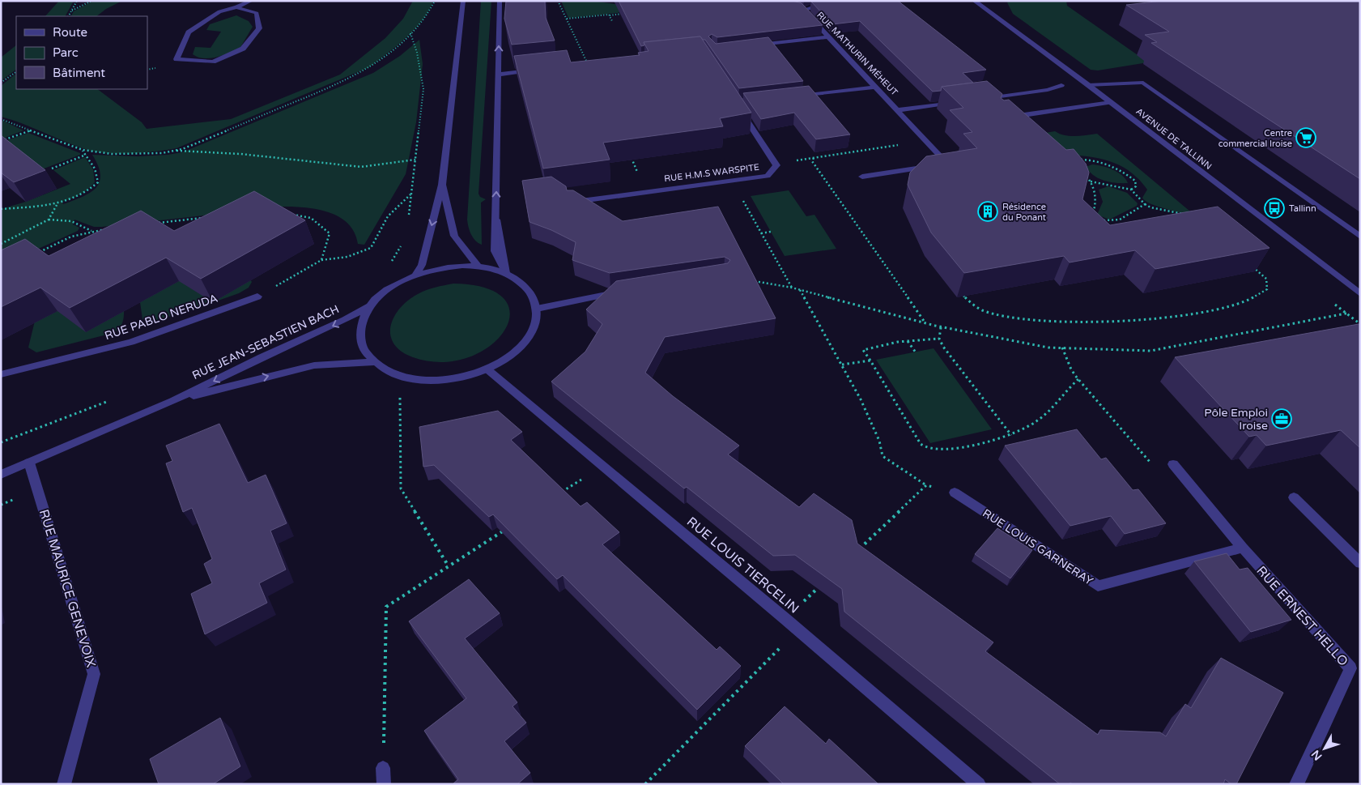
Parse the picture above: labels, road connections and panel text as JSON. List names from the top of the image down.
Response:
{
  "streets": {
    "street": [
      "RUE MATHURIN MÉHEUT",
      "AVENUE DE TALLINN",
      "RUE H.M.S WARSPITE",
      "RUE PABLO NERUDA",
      "RUE JEAN-SEBASTIEN BACH",
      "RUE LOUIS GARNERAY",
      "RUE LOUIS TIERCELIN",
      "RUE MAURICE GENEVOIX",
      "RUE ERNEST HELLO"
    ]
  },
  "crossings": [
    ["RUE JEAN-SEBASTIEN BACH", "RUE MAURICE GENEVOIX"],
    ["RUE LOUIS GARNERAY", "RUE ERNEST HELLO"]
  ],
  "places": {
    "supermarket": ["Centre commercial Iroise"],
    "bus stop": ["Tallinn"],
    "building": ["Résidence du Ponant"],
    "office": ["Pôle Emploi Iroise"]
  },
  "legend": ["Route", "Parc", "Bâtiment"],
  "north": "bottom left"
}
